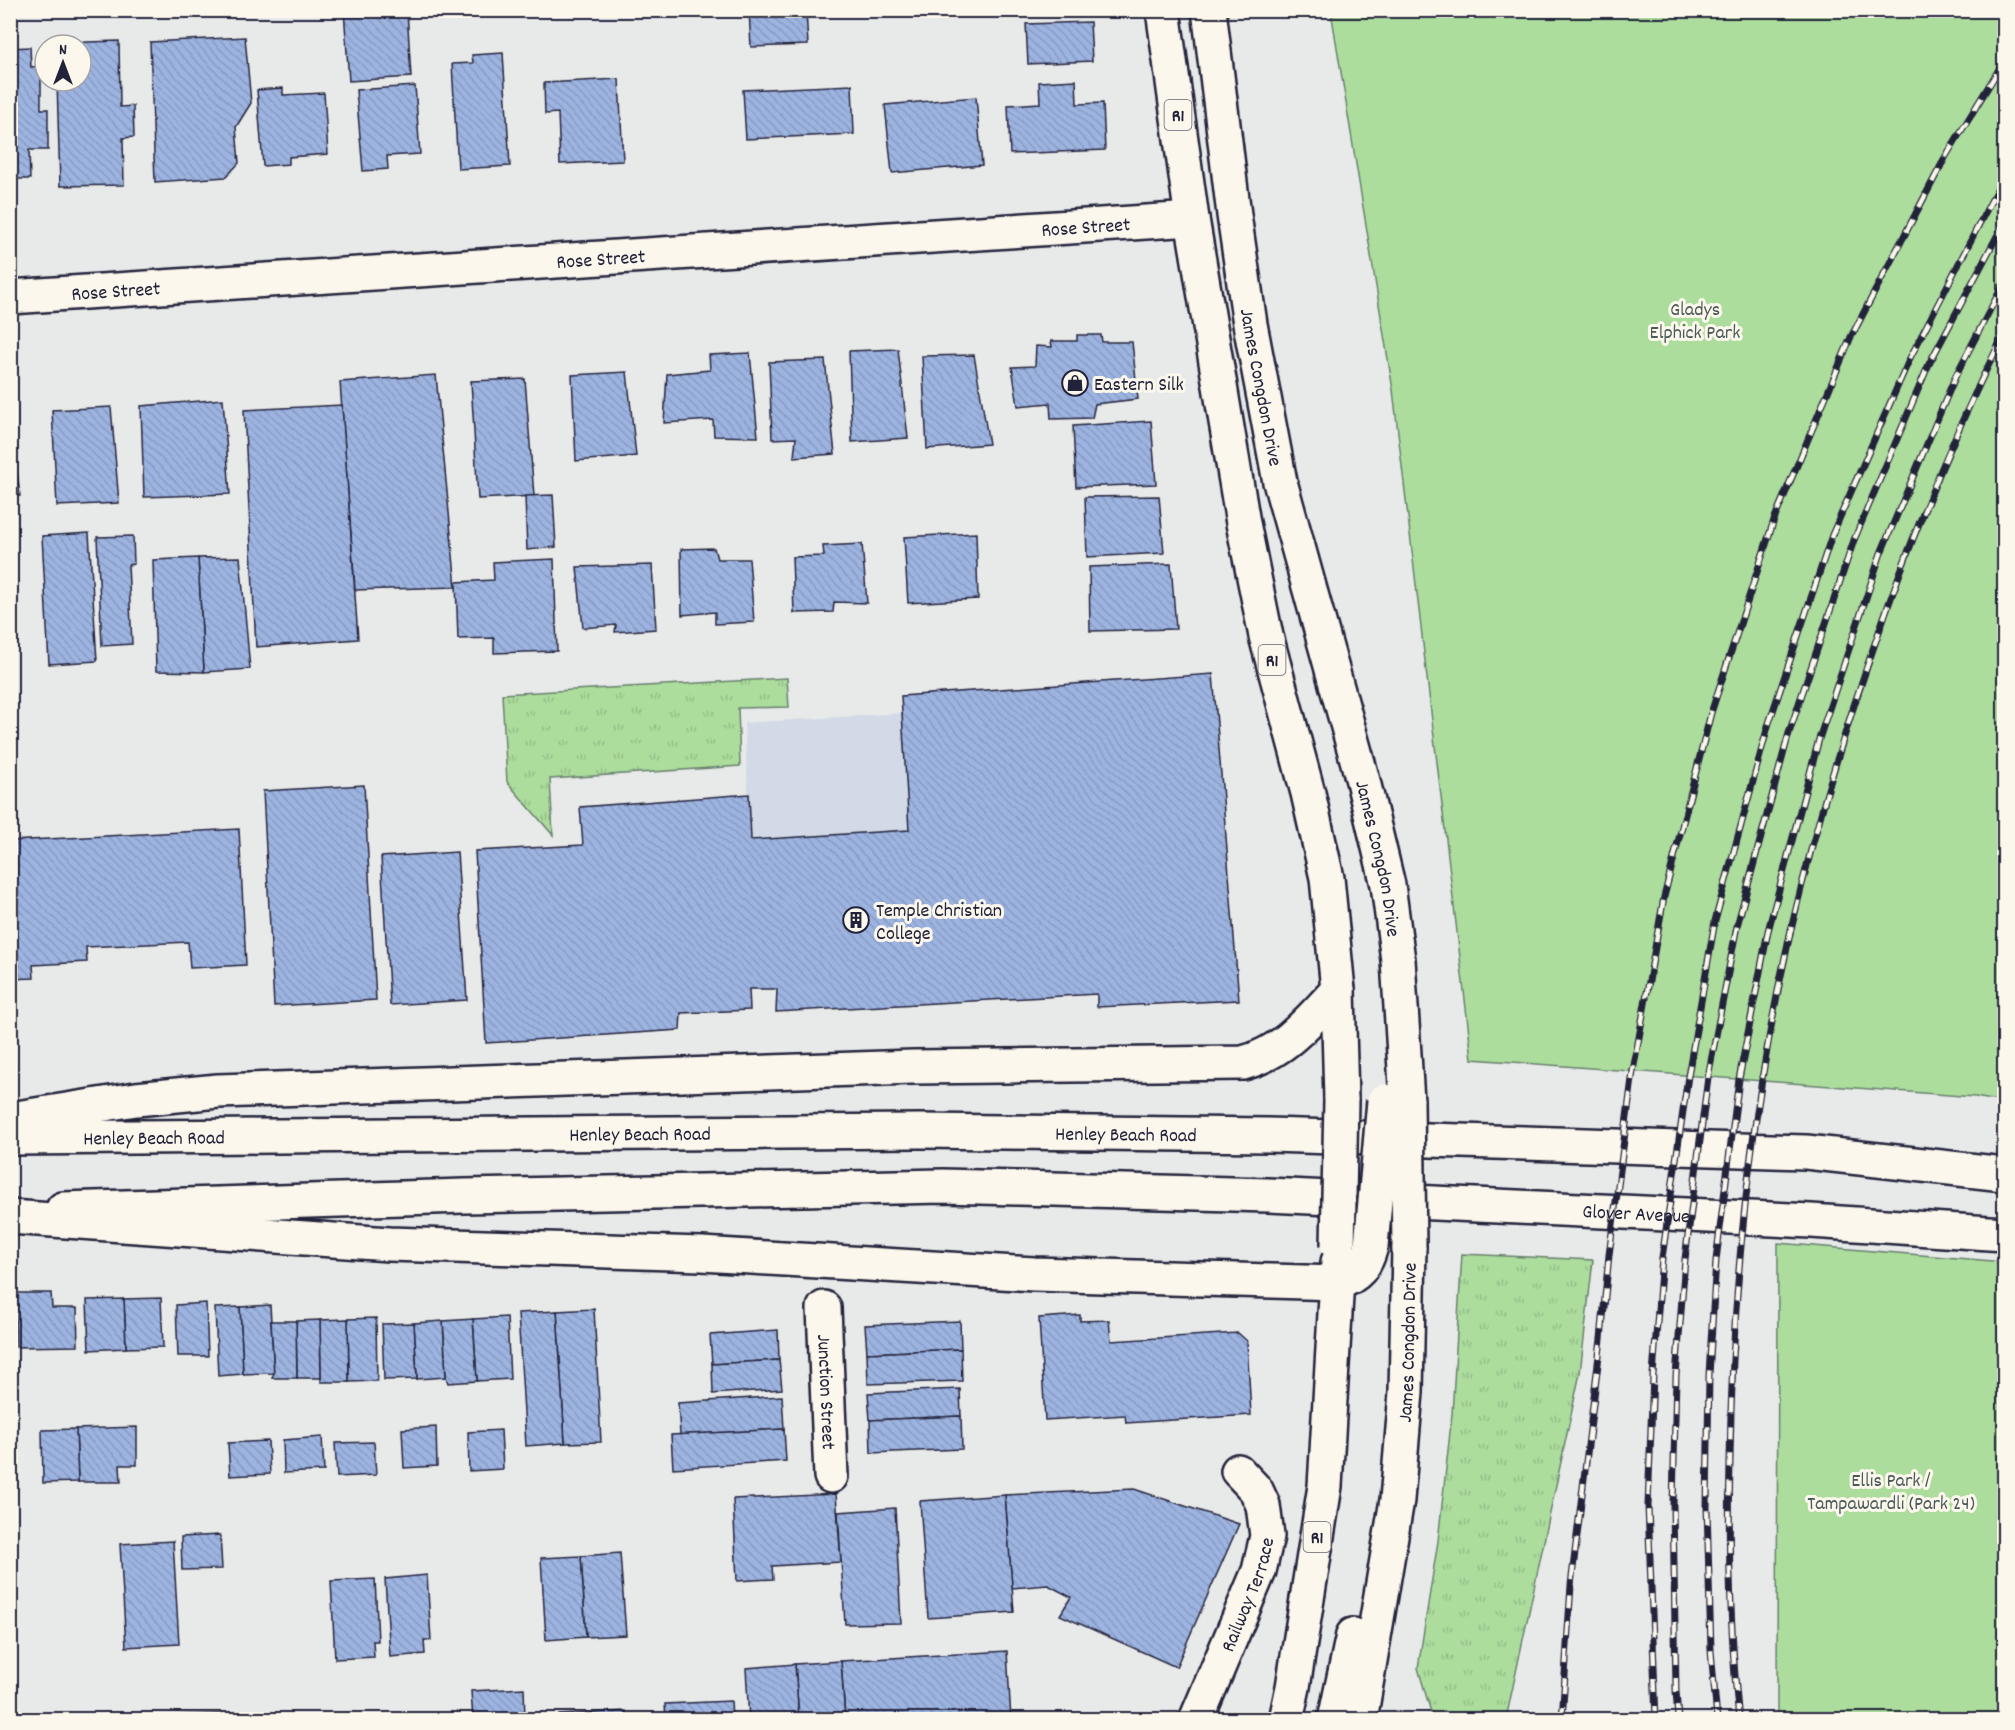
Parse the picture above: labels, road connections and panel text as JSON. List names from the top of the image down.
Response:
{
  "streets": {
    "main road": [
      "R1",
      "Rose Street",
      "James Congdon Drive",
      "Henley Beach Road",
      "Glover Avenue",
      "Junction Street",
      "Railway Terrace"
    ]
  },
  "crossings": [
    ["Rose Street", "James Congdon Drive"]
  ],
  "parks": ["Gladys Elphick Park", "Ellis Park / Tampawardli (Park 24)"],
  "places": {
    "shop": ["Eastern Silk"],
    "building": ["Temple Christian College"]
  },
  "north": "top"
}
